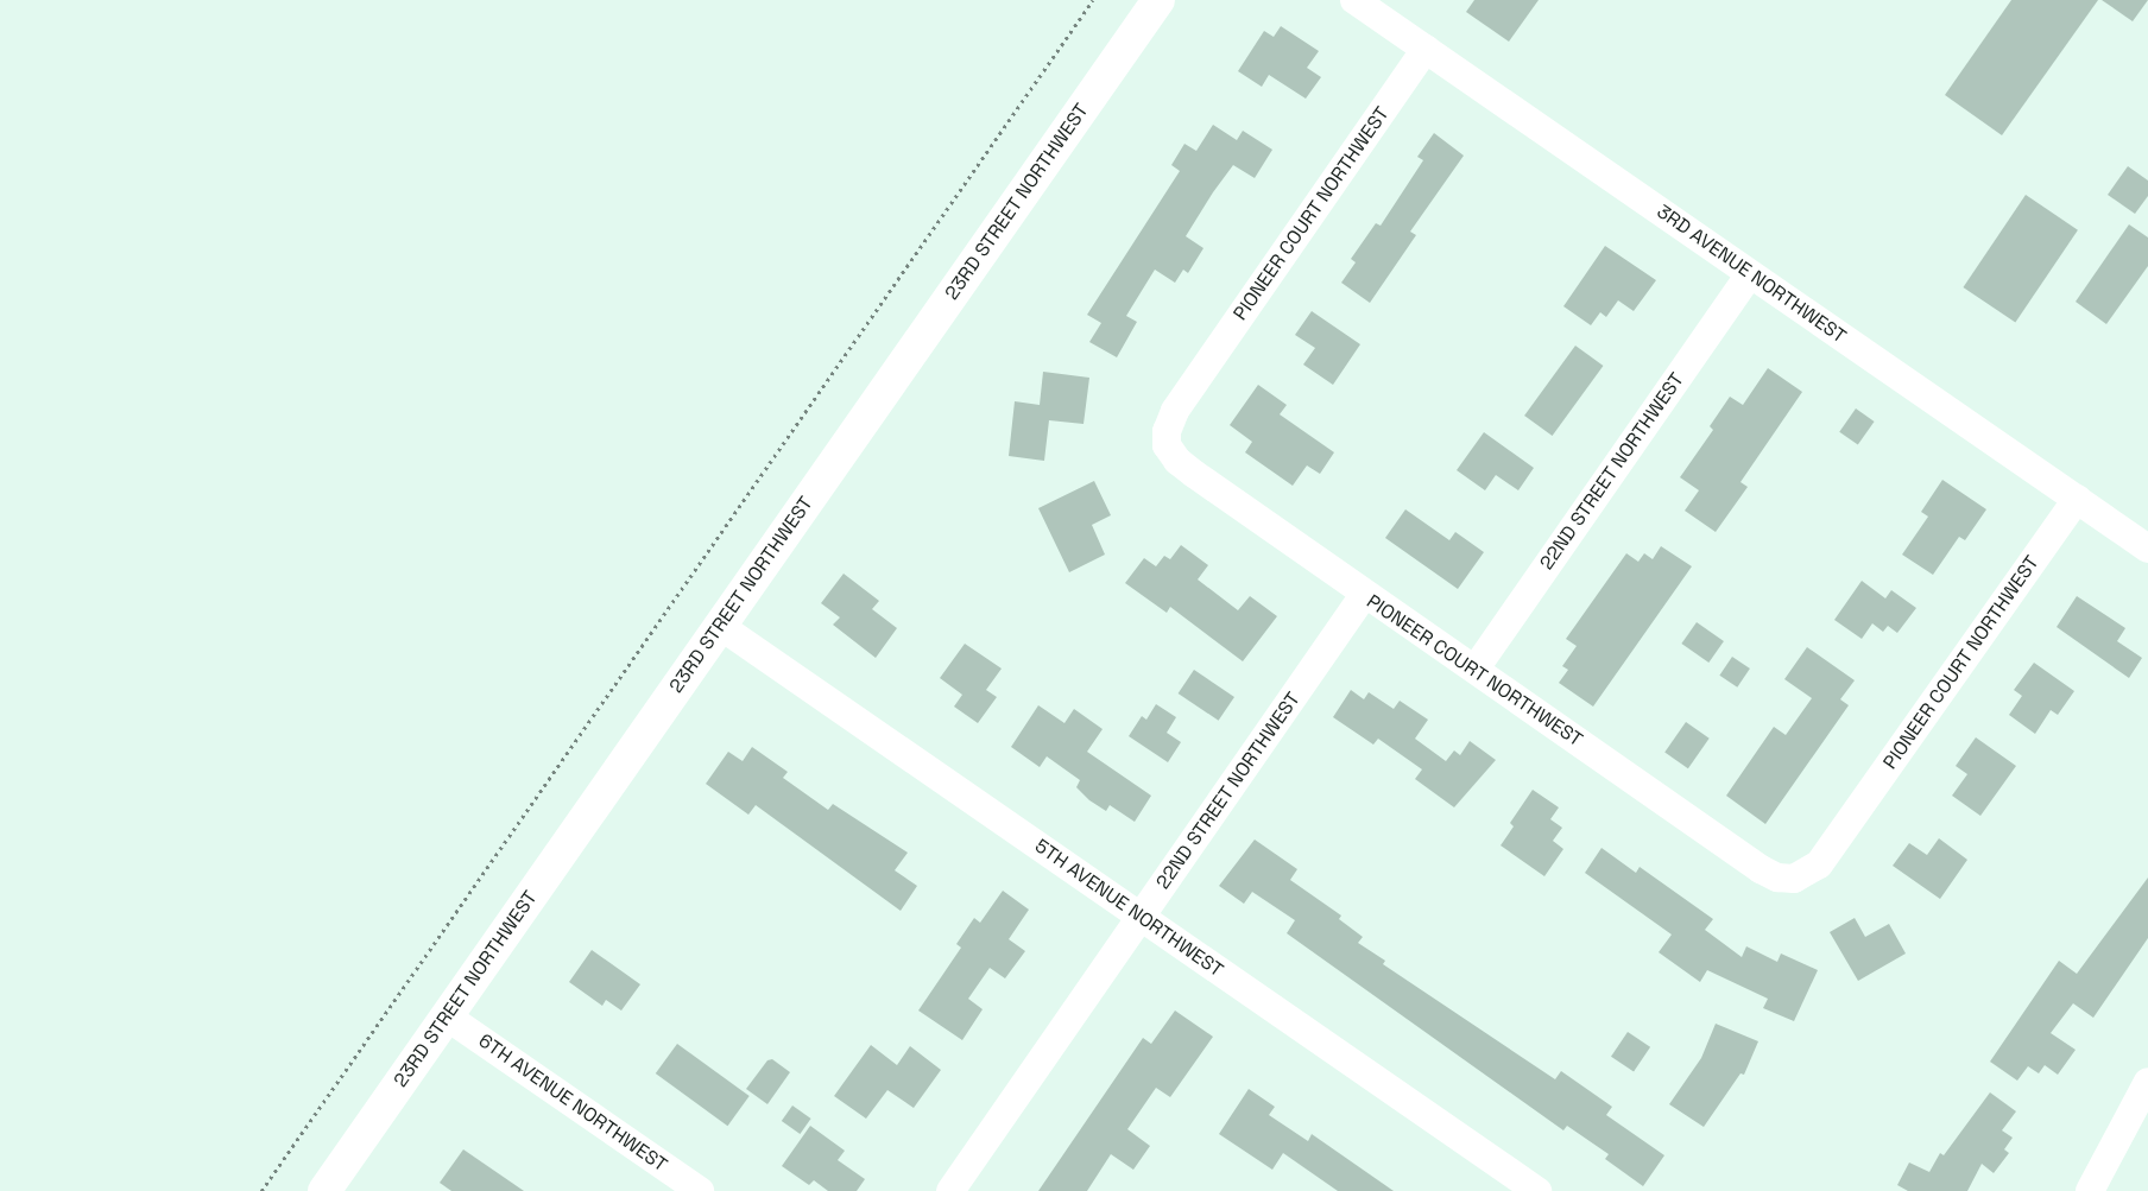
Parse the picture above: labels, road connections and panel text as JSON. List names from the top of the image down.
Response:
{
  "streets": {
    "street": [
      "23RD STREET NORTHWEST",
      "PIONEER COURT NORTHWEST",
      "3RD AVENUE NORTHWEST",
      "22ND STREET NORTHWEST",
      "5TH AVENUE NORTHWEST",
      "6TH AVENUE NORTHWEST"
    ]
  },
  "crossings": [
    ["23RD STREET NORTHWEST", "5TH AVENUE NORTHWEST"],
    ["23RD STREET NORTHWEST", "6TH AVENUE NORTHWEST"],
    ["PIONEER COURT NORTHWEST", "3RD AVENUE NORTHWEST"],
    ["PIONEER COURT NORTHWEST", "22ND STREET NORTHWEST"],
    ["3RD AVENUE NORTHWEST", "22ND STREET NORTHWEST"],
    ["22ND STREET NORTHWEST", "5TH AVENUE NORTHWEST"]
  ]
}
